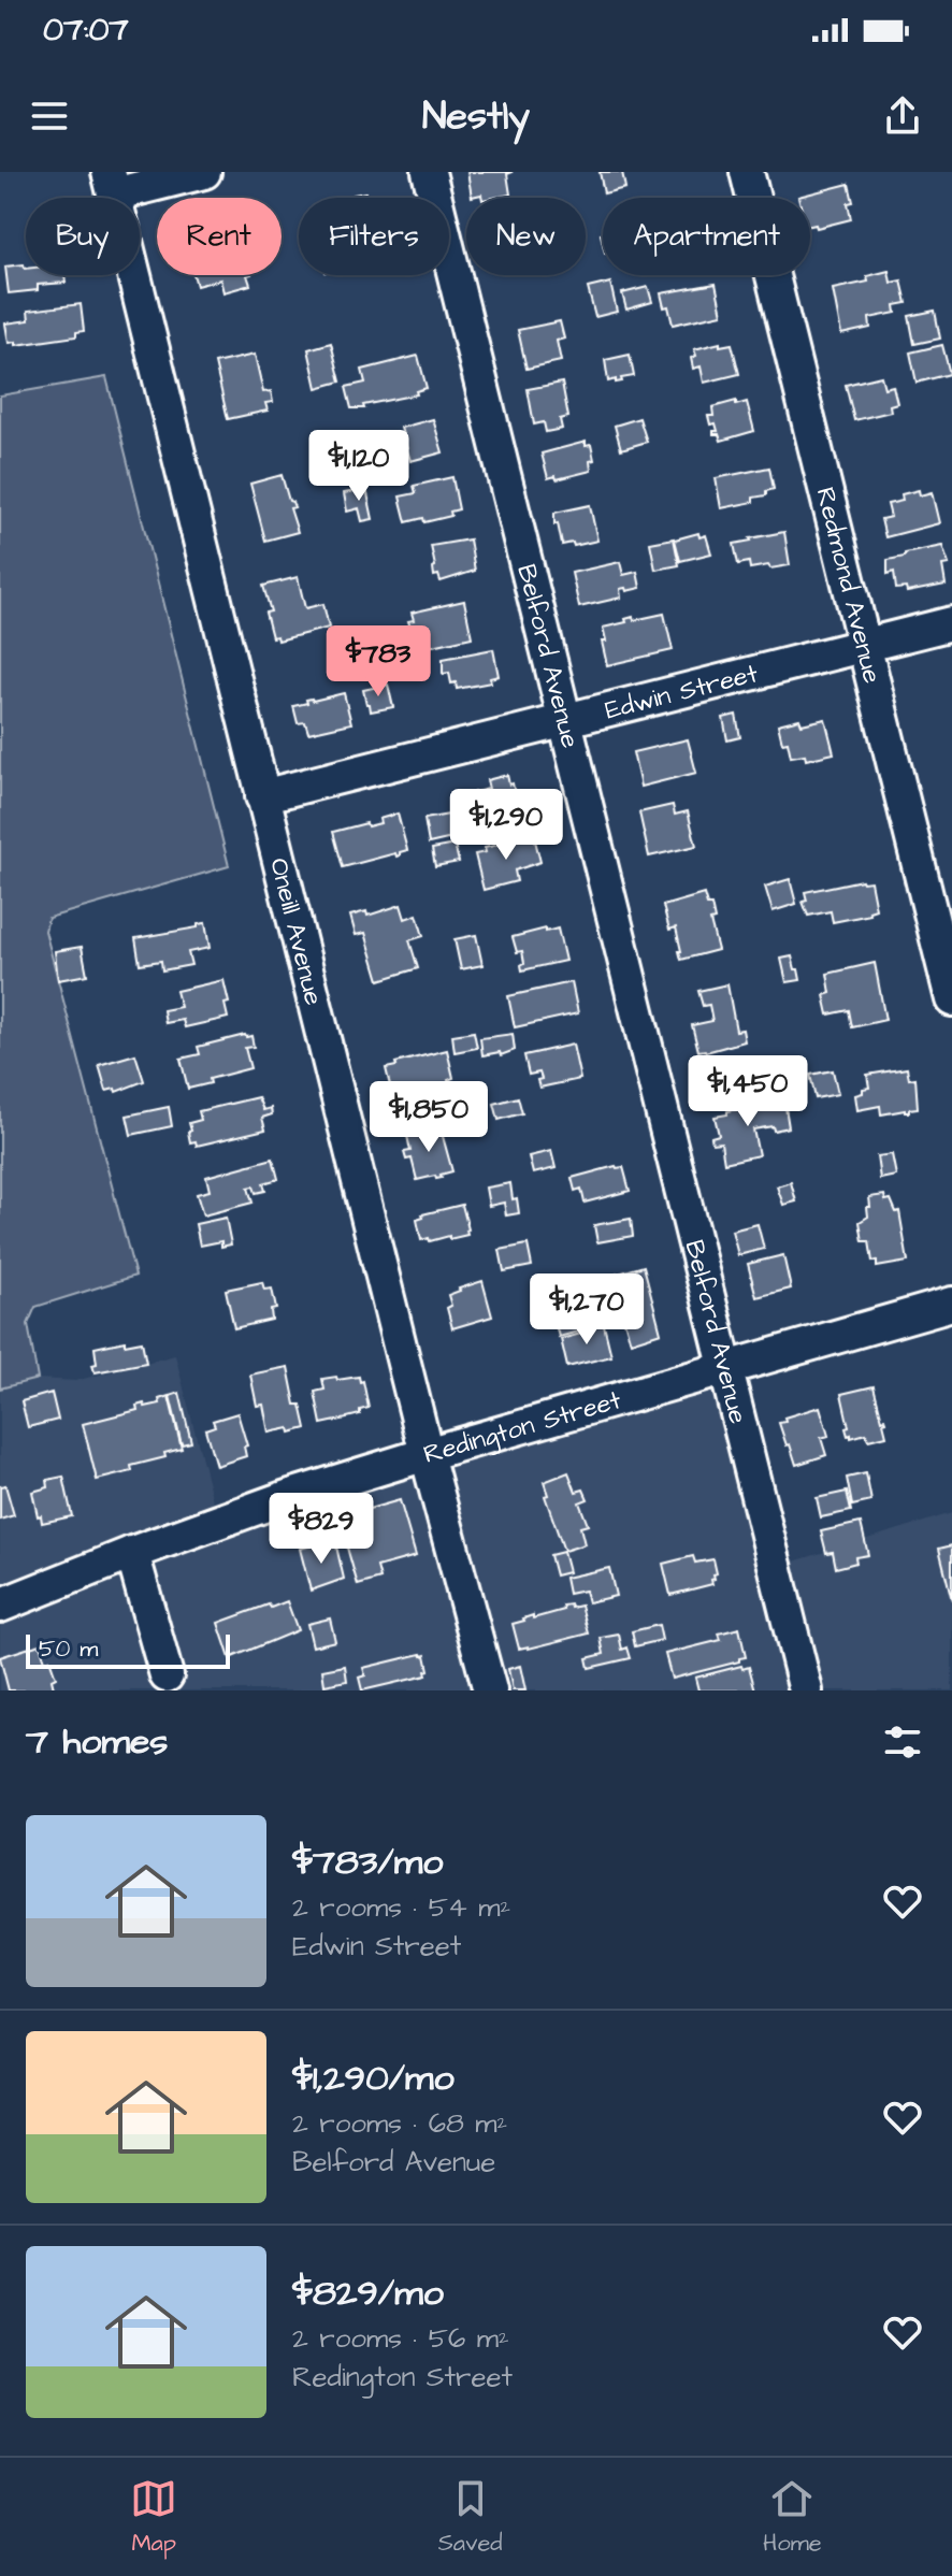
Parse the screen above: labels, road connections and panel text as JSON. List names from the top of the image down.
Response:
{
  "streets": {
    "street": [
      "Redmond Avenue",
      "Belford Avenue",
      "Edwin Street",
      "Oneill Avenue",
      "Redington Street"
    ]
  },
  "crossings": [
    ["Redmond Avenue", "Edwin Street"],
    ["Belford Avenue", "Edwin Street"],
    ["Belford Avenue", "Redington Street"],
    ["Edwin Street", "Oneill Avenue"],
    ["Oneill Avenue", "Redington Street"]
  ],
  "scale_bar": "50 m",
  "page": {
    "status": "07:07",
    "header": "Nestly",
    "chip": [
      "Buy",
      "Rent",
      "Filters",
      "New",
      "Apartment"
    ],
    "price": [
      "$1,120",
      "$783",
      "$1,290",
      "$1,450",
      "$1,850",
      "$1,270",
      "$829"
    ],
    "scale": "50 m",
    "heading": "7 homes",
    "list": [
      {
        "name": "$783/mo",
        "note": "2 rooms · 54 m² · Edwin Street"
      },
      {
        "name": "$1,290/mo",
        "note": "2 rooms · 68 m² · Belford Avenue"
      },
      {
        "name": "$829/mo",
        "note": "2 rooms · 56 m² · Redington Street"
      }
    ],
    "tabs": ["Map", "Saved", "Home"]
  }
}
